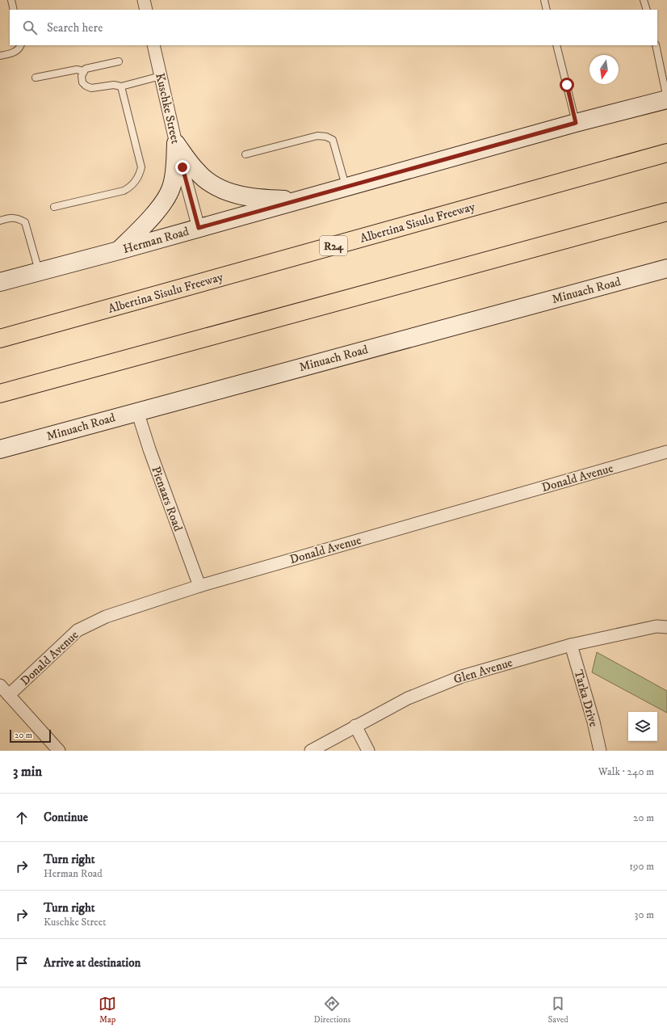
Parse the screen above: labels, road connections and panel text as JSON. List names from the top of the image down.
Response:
{
  "streets": {
    "highway": ["Albertina Sisulu Freeway", "R24"],
    "main road": ["Herman Road", "Minuach Road"],
    "street": [
      "Kuschke Street",
      "Donald Avenue",
      "Pienaars Road",
      "Glen Avenue",
      "Tarka Drive"
    ]
  },
  "crossings": [
    ["Kuschke Street", "Herman Road"],
    ["Minuach Road", "Pienaars Road"],
    ["Donald Avenue", "Pienaars Road"],
    ["Glen Avenue", "Tarka Drive"]
  ],
  "scale_bar": "20 m",
  "north": "bottom",
  "page": {
    "search": "Search here",
    "scale": "20 m",
    "heading": ["3 min", "Walk · 240 m"],
    "list": [
      ["Continue", "20 m"],
      ["Turn right", "Herman Road", "190 m"],
      ["Turn right", "Kuschke Street", "30 m"],
      "Arrive at destination"
    ],
    "nav": ["Map", "Directions", "Saved"]
  }
}
